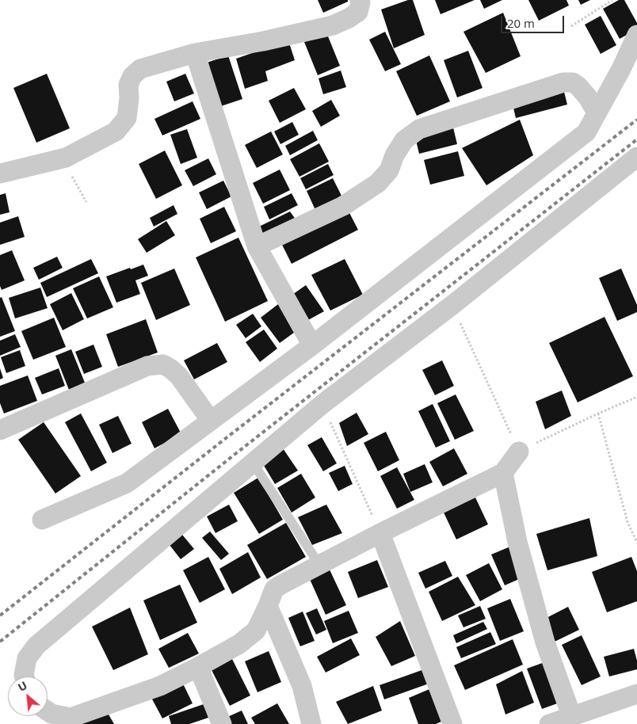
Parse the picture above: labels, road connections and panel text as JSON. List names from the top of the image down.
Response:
{
  "scale_bar": "20 m",
  "north": "top left"
}
